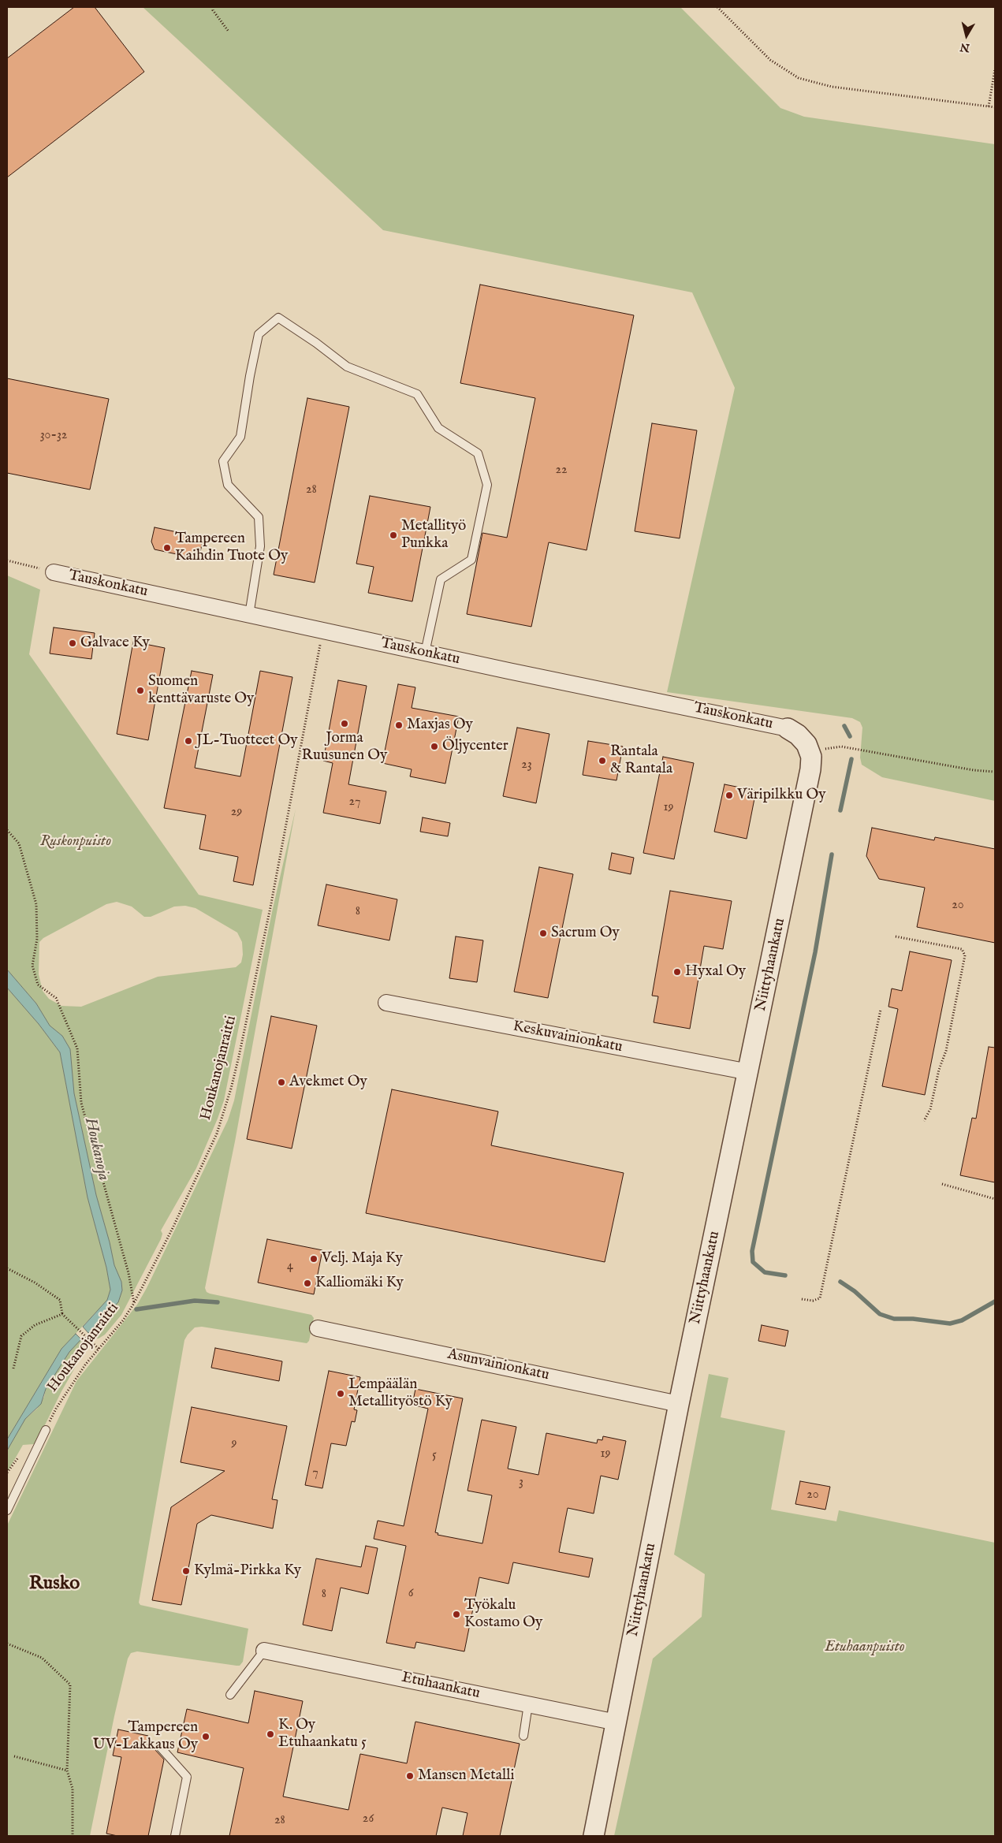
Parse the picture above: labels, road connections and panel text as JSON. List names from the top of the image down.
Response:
{
  "streets": {
    "street": [
      "Tauskonkatu",
      "Niittyhaankatu",
      "Keskuvainionkatu",
      "Asunvainionkatu",
      "Etuhaankatu"
    ],
    "path": ["Houkanojanraitti"]
  },
  "crossings": [
    ["Tauskonkatu", "Niittyhaankatu"],
    ["Tauskonkatu", "Houkanojanraitti"],
    ["Niittyhaankatu", "Keskuvainionkatu"],
    ["Niittyhaankatu", "Asunvainionkatu"],
    ["Niittyhaankatu", "Etuhaankatu"]
  ],
  "districts": ["Rusko"],
  "water": ["Houkanoja"],
  "parks": ["Ruskonpuisto", "Etuhaanpuisto"],
  "places": [
    "Metallityö Punkka",
    "Tampereen Kaihdin Tuote Oy",
    "Galvace Ky",
    "Suomen kenttävaruste Oy",
    "Jorma Ruusunen Oy",
    "Maxjas Oy",
    "JL-Tuotteet Oy",
    "Öljycenter",
    "Rantala & Rantala",
    "Väripilkku Oy",
    "Sacrum Oy",
    "Hyxal Oy",
    "Avekmet Oy",
    "Velj. Maja Ky",
    "Kalliomäki Ky",
    "Lempäälän Metallityöstö Ky",
    "Kylmä-Pirkka Ky",
    "Työkalu Kostamo Oy",
    "K. Oy Etuhaankatu 5",
    "Tampereen UV-Lakkaus Oy",
    "Mansen Metalli"
  ],
  "house_numbers": [
    "30-32",
    "22",
    "28",
    "23",
    "27",
    "19",
    "29",
    "20",
    "8",
    "4",
    "9",
    "19",
    "5",
    "7",
    "3",
    "20",
    "6",
    "8",
    "26",
    "28"
  ],
  "north": "bottom"
}
